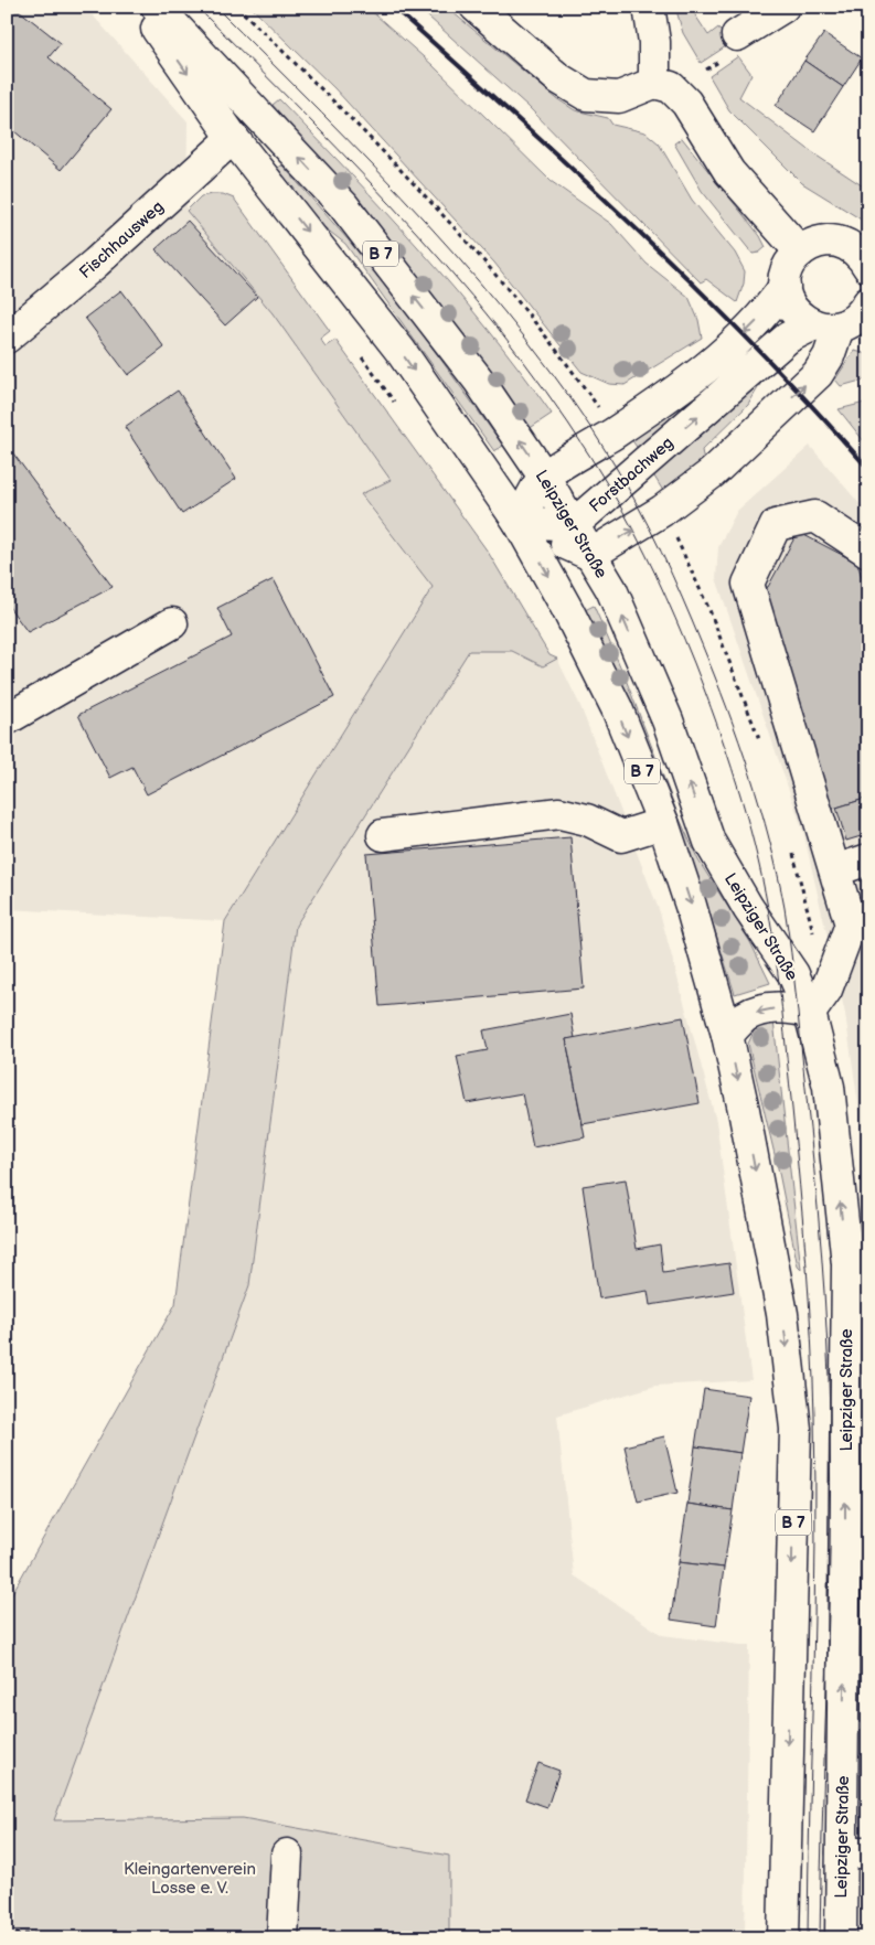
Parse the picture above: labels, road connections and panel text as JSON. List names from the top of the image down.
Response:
{
  "streets": {
    "main road": [
      "Fischhausweg",
      "B 7",
      "Forstbachweg",
      "Leipziger Straße"
    ]
  },
  "crossings": [
    ["Fischhausweg", "B 7"],
    ["Forstbachweg", "Leipziger Straße"]
  ],
  "parks": ["Kleingartenverein Losse e. V."]
}
